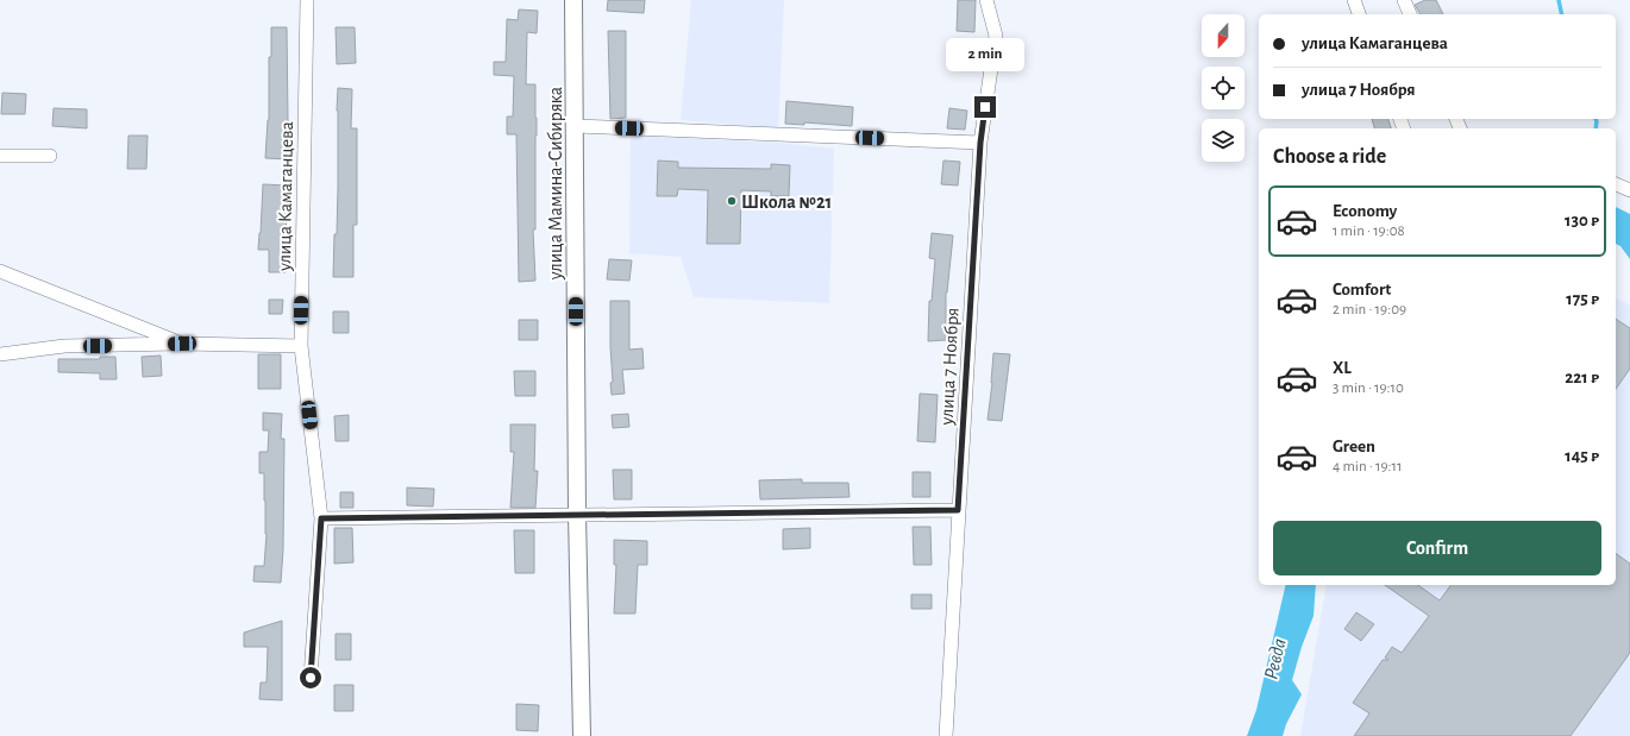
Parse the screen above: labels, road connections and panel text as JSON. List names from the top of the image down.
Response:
{
  "streets": {
    "street": ["улица Мамина-Сибиряка", "улица Камаганцева", "улица 7 Ноября"]
  },
  "water": ["Ревда"],
  "places": ["Школа №21"],
  "north": "bottom",
  "page": {
    "banner": ["улица Камаганцева", "улица 7 Ноября"],
    "bubble": "2 min",
    "heading": "Choose a ride",
    "list": [
      {
        "name": "Economy",
        "note": "1 min · 19:08",
        "value": "130 ₽"
      },
      {
        "name": "Comfort",
        "note": "2 min · 19:09",
        "value": "175 ₽"
      },
      {
        "name": "XL",
        "note": "3 min · 19:10",
        "value": "221 ₽"
      },
      {
        "name": "Green",
        "note": "4 min · 19:11",
        "value": "145 ₽"
      }
    ],
    "buttons": "Confirm"
  }
}
